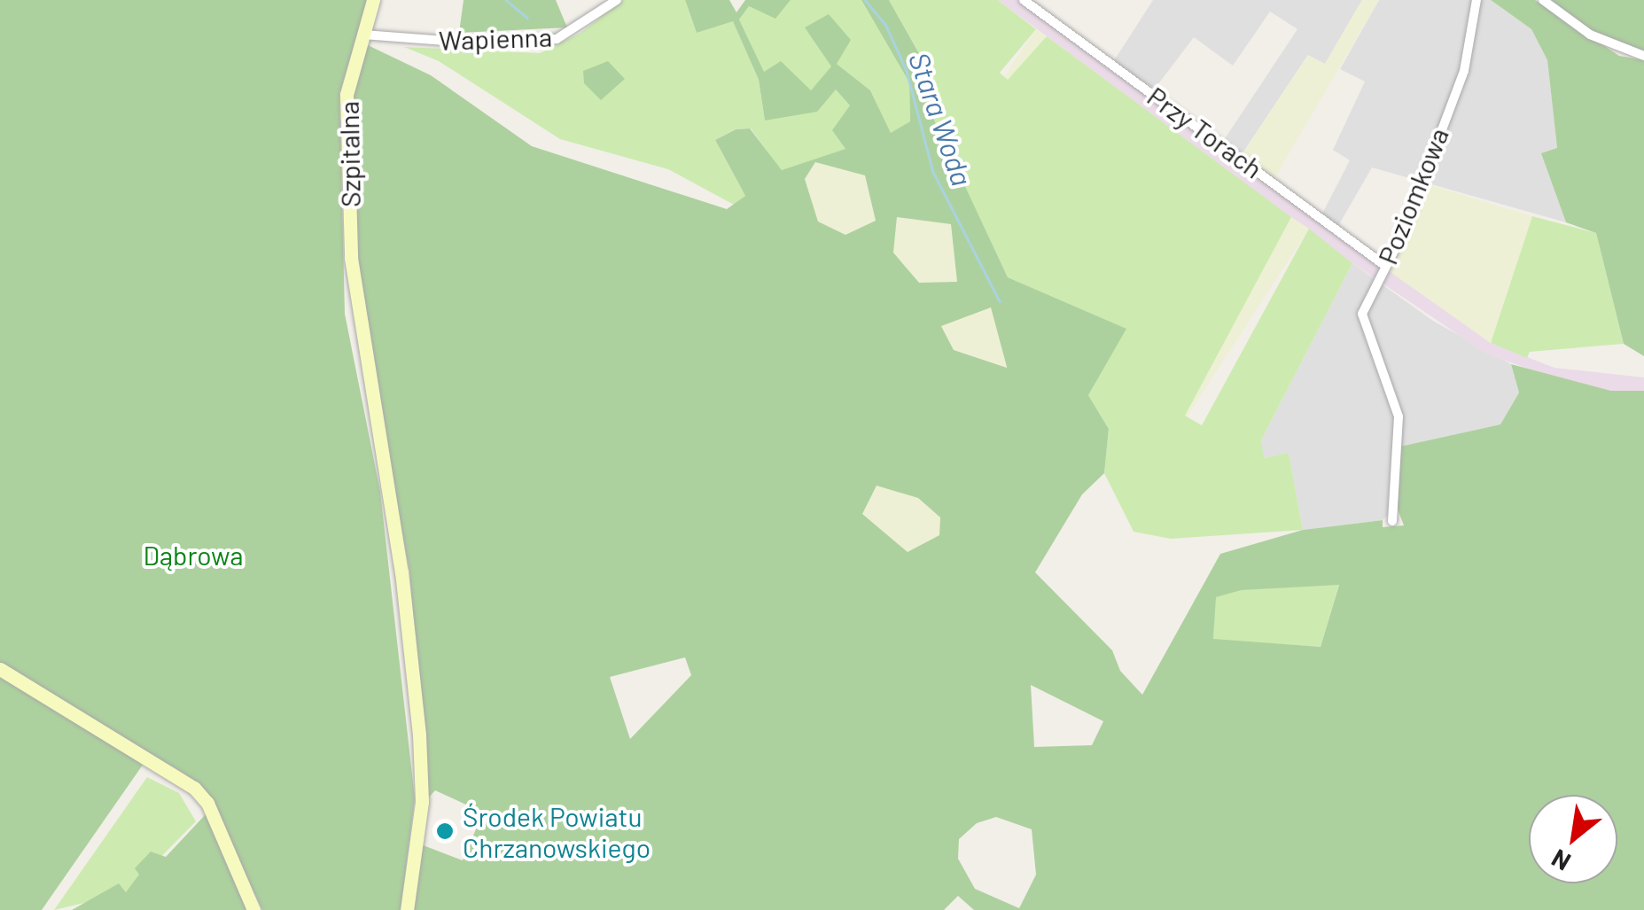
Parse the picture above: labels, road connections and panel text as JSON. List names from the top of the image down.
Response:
{
  "streets": {
    "main road": ["Szpitalna"],
    "street": ["Wapienna", "Przy Torach", "Poziomkowa"]
  },
  "crossings": [
    ["Wapienna", "Szpitalna"],
    ["Przy Torach", "Poziomkowa"]
  ],
  "water": ["Stara Woda"],
  "parks": ["Dąbrowa"],
  "places": ["Środek Powiatu Chrzanowskiego"],
  "north": "bottom left"
}
